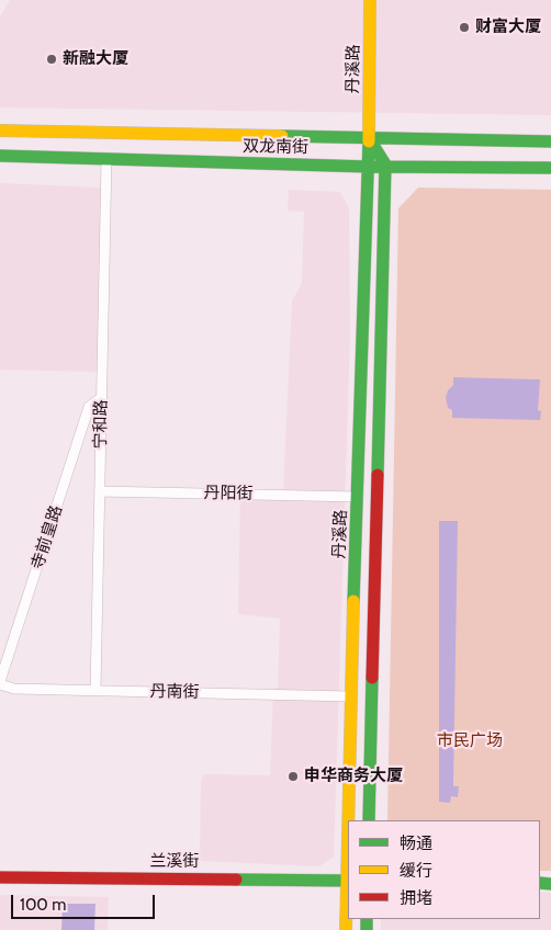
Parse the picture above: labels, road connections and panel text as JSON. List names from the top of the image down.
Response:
{
  "streets": {
    "main road": ["丹溪路", "双龙南街", "兰溪街"],
    "street": [
      "宁和路",
      "丹阳街",
      "寺前皇路",
      "丹南街"
    ]
  },
  "crossings": [
    ["丹溪路", "双龙南街"],
    ["丹溪路", "丹阳街"],
    ["丹溪路", "丹南街"],
    ["丹溪路", "兰溪街"],
    ["双龙南街", "宁和路"],
    ["宁和路", "丹阳街"],
    ["宁和路", "寺前皇路"],
    ["宁和路", "丹南街"],
    ["寺前皇路", "丹南街"]
  ],
  "parks": ["市民广场"],
  "places": ["财富大厦", "新融大厦", "申华商务大厦"],
  "legend": ["畅通", "缓行", "拥堵"],
  "scale_bar": "100 m"
}
